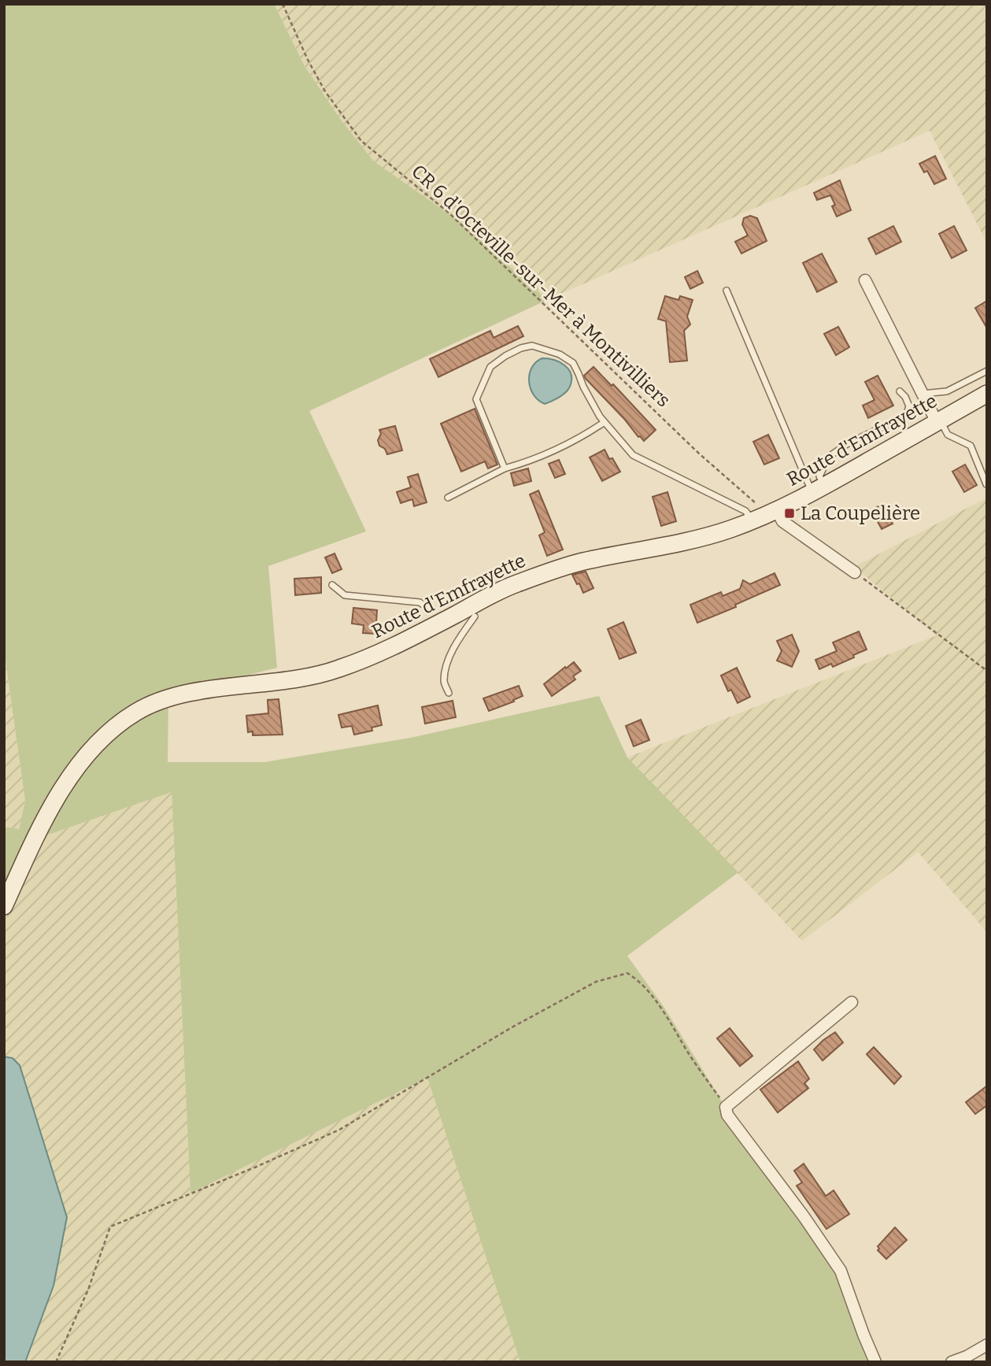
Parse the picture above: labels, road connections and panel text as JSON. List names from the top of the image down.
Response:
{
  "streets": {
    "street": ["Route d'Emfrayette"],
    "path": ["CR 6 d'Octeville-sur-Mer à Montivilliers"]
  },
  "crossings": [
    ["CR 6 d'Octeville-sur-Mer à Montivilliers", "Route d'Emfrayette"]
  ],
  "places": {
    "transit": ["La Coupelière"]
  }
}
